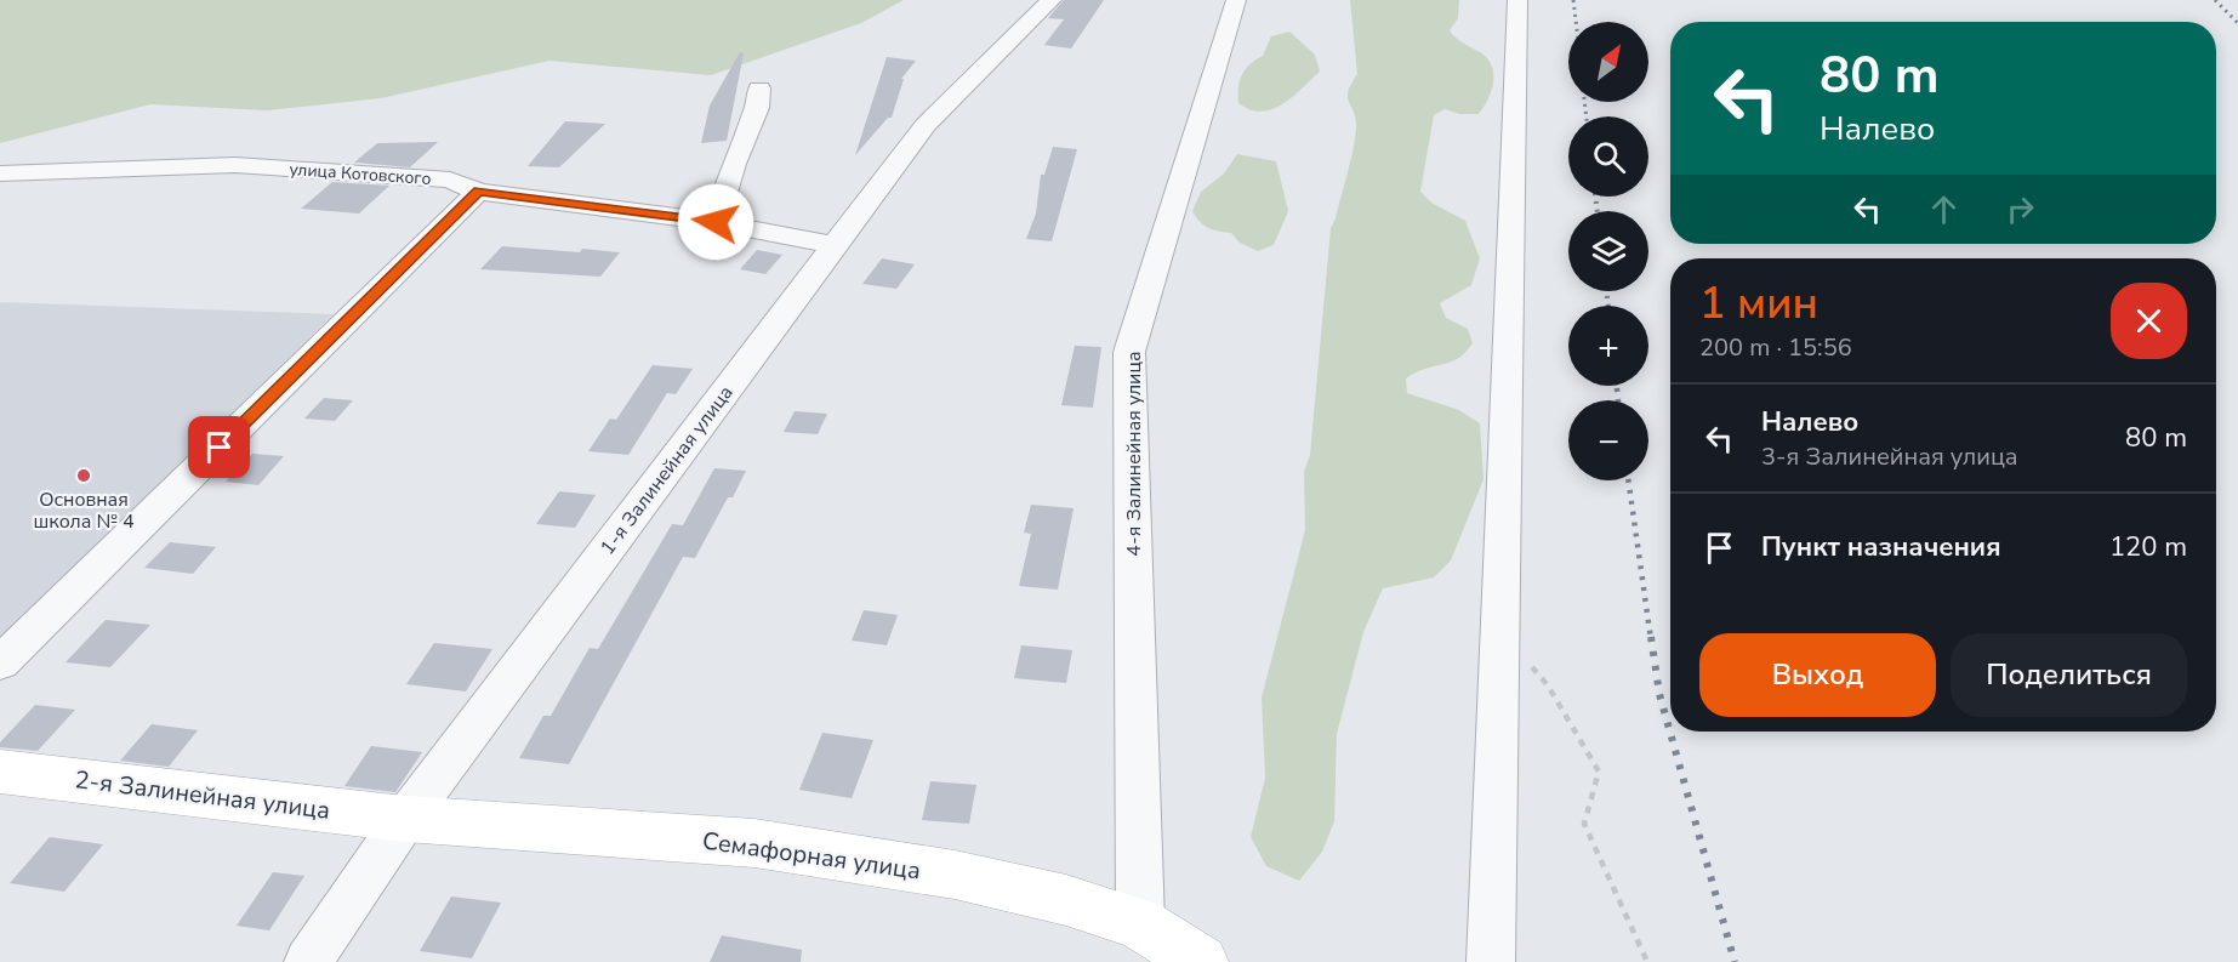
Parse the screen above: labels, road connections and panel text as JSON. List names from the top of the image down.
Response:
{
  "streets": {
    "street": [
      "улица Котовского",
      "4-я Залинейная улица",
      "1-я Залинейная улица",
      "2-я Залинейная улица",
      "Семафорная улица"
    ]
  },
  "crossings": [
    ["улица Котовского", "1-я Залинейная улица"],
    ["4-я Залинейная улица", "Семафорная улица"],
    ["1-я Залинейная улица", "2-я Залинейная улица"],
    ["1-я Залинейная улица", "Семафорная улица"],
    ["2-я Залинейная улица", "Семафорная улица"]
  ],
  "places": ["Основная школа № 4"],
  "north": "top right",
  "page": {
    "map_buttons": ["+", "−"],
    "turn": ["80 m", "Налево"],
    "heading": ["1 мин", "200 m · 15:56"],
    "list": [
      {
        "name": "Налево",
        "note": "3-я Залинейная улица",
        "value": "80 m"
      },
      {
        "name": "Пункт назначения",
        "value": "120 m"
      }
    ],
    "buttons": ["Выход", "Поделиться"]
  }
}
